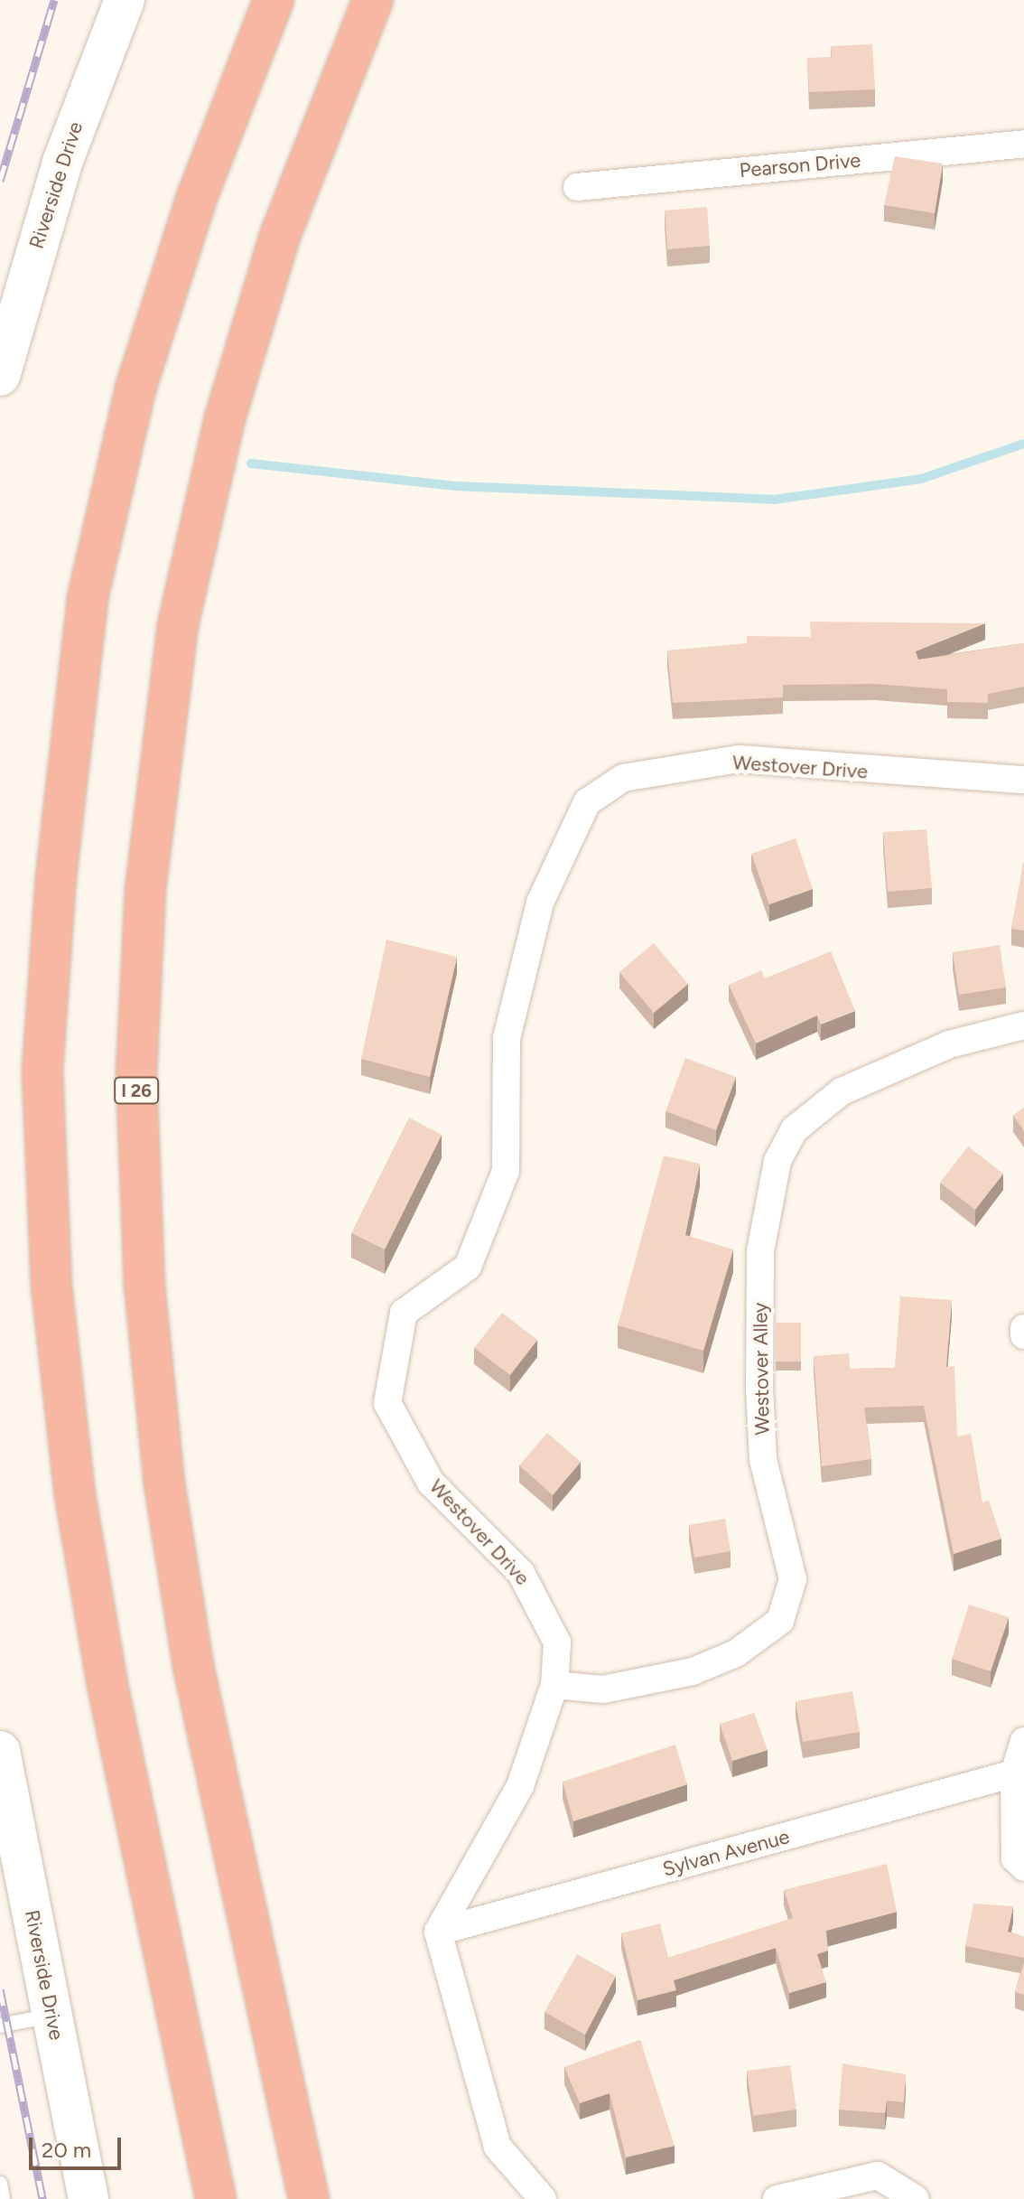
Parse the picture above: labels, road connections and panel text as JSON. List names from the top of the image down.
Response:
{
  "streets": {
    "highway": ["I 26"],
    "main road": ["Riverside Drive"],
    "street": [
      "Pearson Drive",
      "Westover Drive",
      "Westover Alley",
      "Sylvan Avenue"
    ]
  },
  "crossings": [
    ["Westover Drive", "Westover Alley"],
    ["Westover Drive", "Sylvan Avenue"]
  ],
  "scale_bar": "20 m"
}
